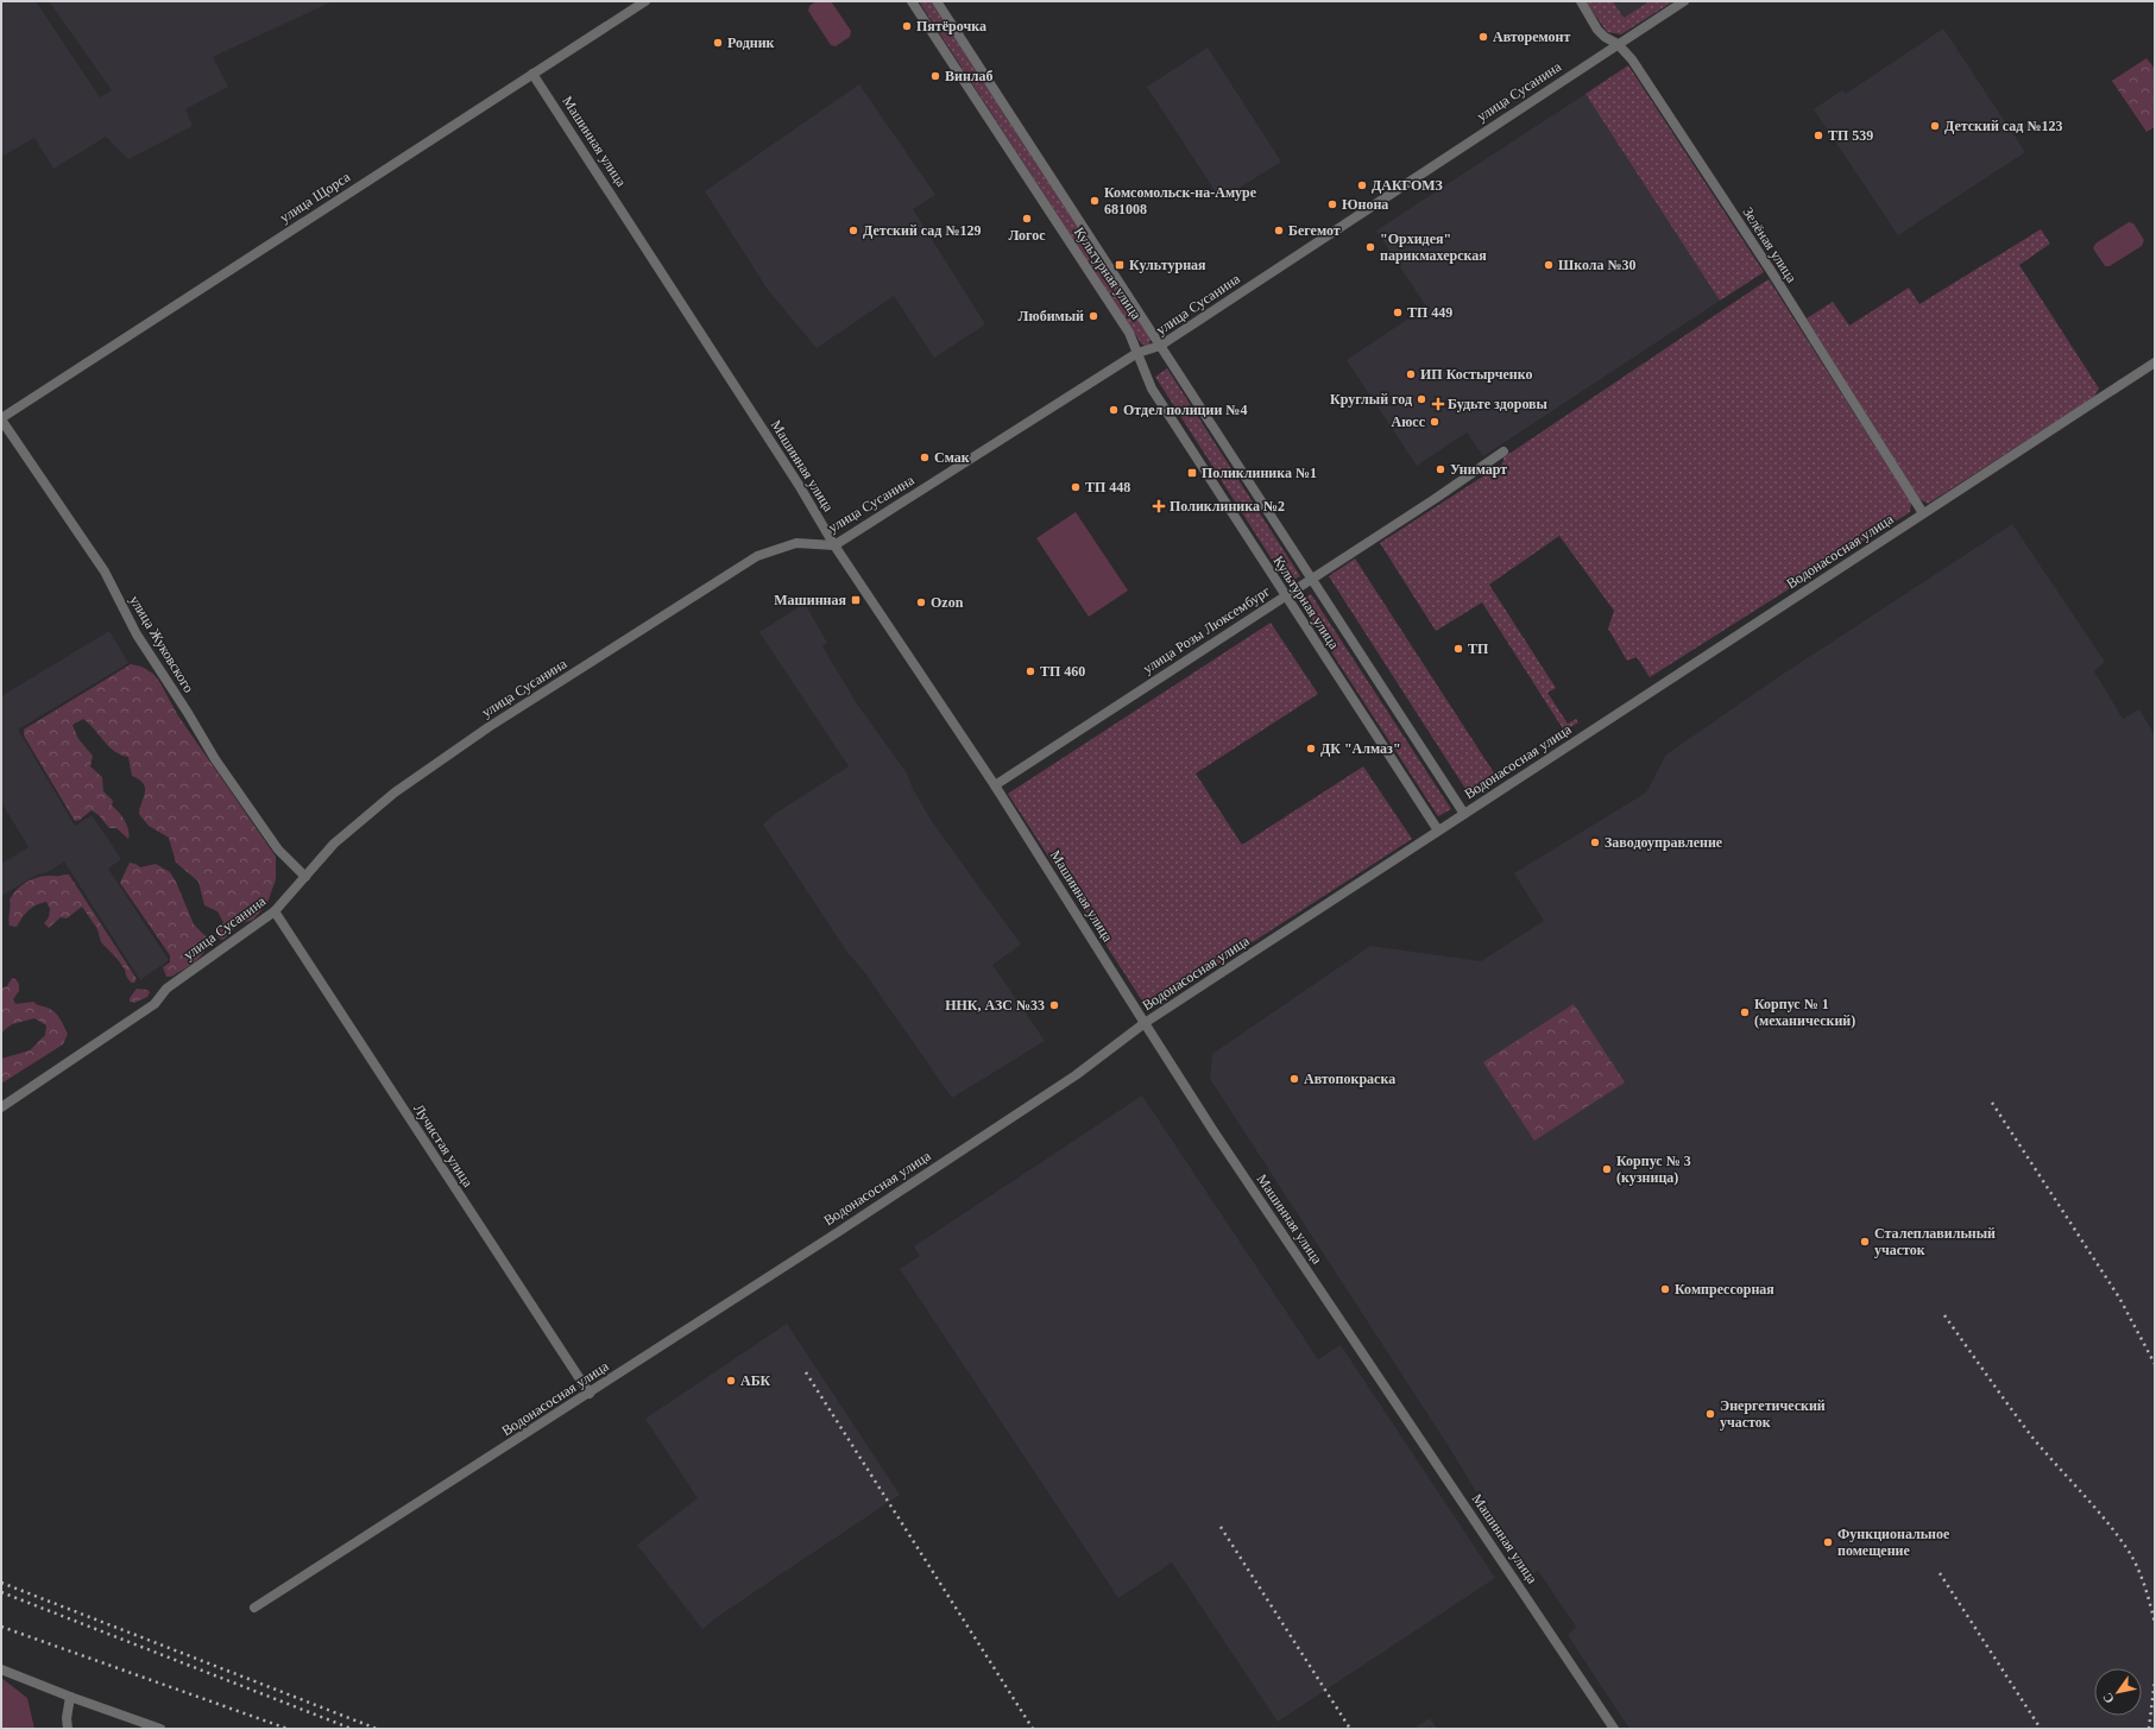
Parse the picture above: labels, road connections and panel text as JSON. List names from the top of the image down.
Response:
{
  "streets": {
    "street": [
      "улица Сусанина",
      "Машинная улица",
      "улица Щорса",
      "Зелёная улица",
      "Культурная улица",
      "Водонасосная улица",
      "улица Розы Люксембург",
      "улица Жуковского",
      "Лучистая улица"
    ]
  },
  "crossings": [
    ["улица Сусанина", "Машинная улица"],
    ["улица Сусанина", "Зелёная улица"],
    ["улица Сусанина", "Культурная улица"],
    ["улица Сусанина", "улица Жуковского"],
    ["улица Сусанина", "Лучистая улица"],
    ["Машинная улица", "улица Щорса"],
    ["Машинная улица", "Водонасосная улица"],
    ["Машинная улица", "улица Розы Люксембург"],
    ["улица Щорса", "улица Жуковского"],
    ["Зелёная улица", "Водонасосная улица"],
    ["Культурная улица", "Водонасосная улица"],
    ["Культурная улица", "улица Розы Люксембург"],
    ["Водонасосная улица", "Лучистая улица"]
  ],
  "places": {
    "other": [
      "Пятёрочка",
      "Авторемонт",
      "Родник",
      "Винлаб",
      "Детский сад №123",
      "ТП 539",
      "ДАКГОМЗ",
      "Комсомольск-на-Амуре 681008",
      "Юнона",
      "Логос",
      "Детский сад №129",
      "Бегемот",
      "\"Орхидея\" парикмахерская",
      "Школа №30",
      "ТП 449",
      "Любимый",
      "ИП Костырченко",
      "Круглый год",
      "Отдел полиции №4",
      "Аюсс",
      "Смак",
      "Унимарт",
      "ТП 448",
      "Ozon",
      "ТП",
      "ТП 460",
      "ДК \"Алмаз\"",
      "Заводоуправление",
      "ННК, АЗС №33",
      "Корпус № 1 (механический)",
      "Автопокраска",
      "Корпус № 3 (кузница)",
      "Сталеплавильный участок",
      "Компрессорная",
      "АБК",
      "Энергетический участок",
      "Функциональное помещение"
    ],
    "transit": ["Культурная", "Поликлиника №1", "Машинная"],
    "health": ["Будьте здоровы", "Поликлиника №2"]
  },
  "north": "bottom left"
}
